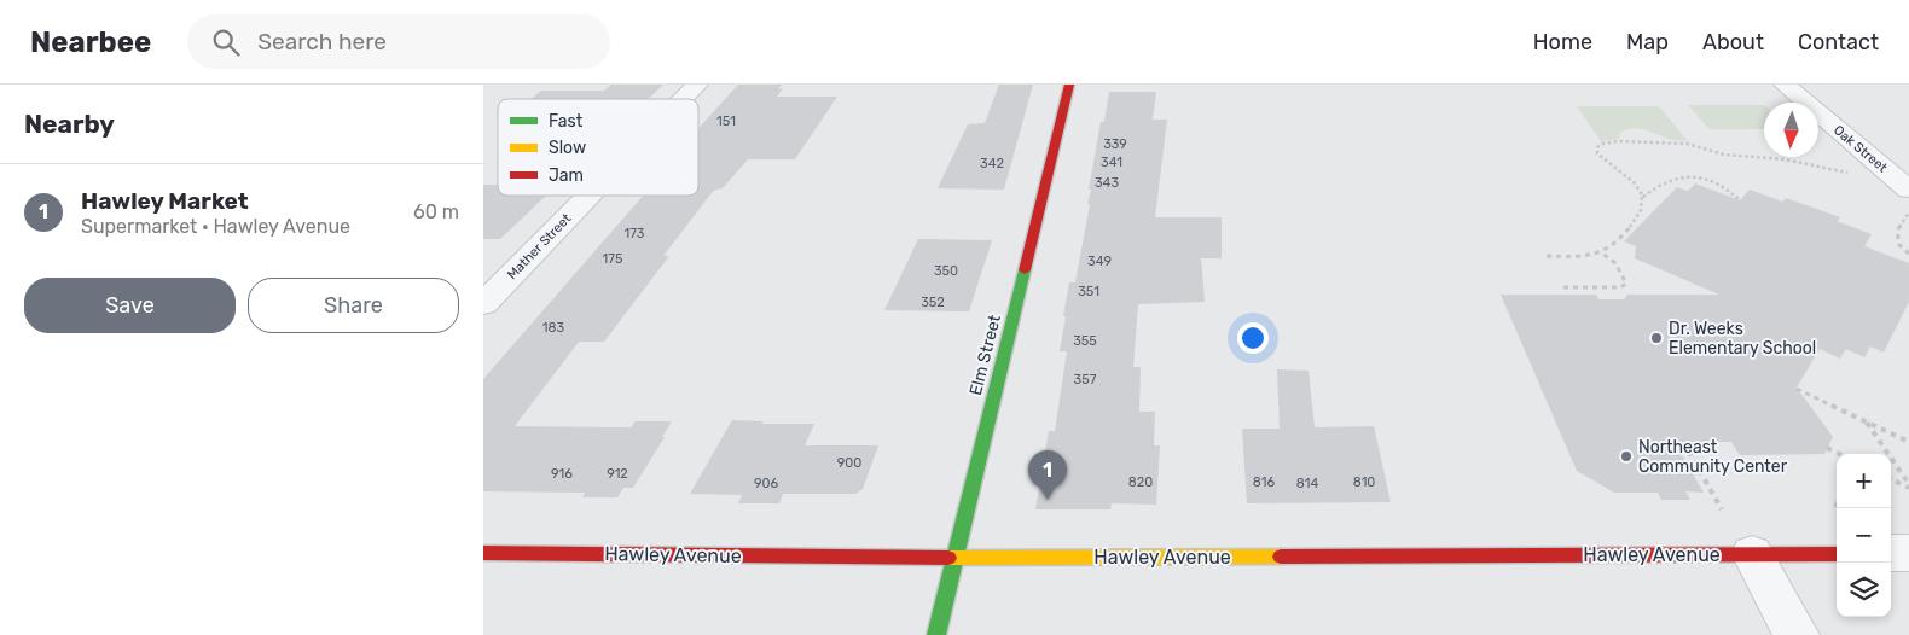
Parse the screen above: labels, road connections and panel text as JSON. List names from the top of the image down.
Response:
{
  "streets": {
    "street": [
      "Oak Street",
      "Mather Street",
      "Elm Street",
      "Hawley Avenue"
    ]
  },
  "crossings": [
    ["Elm Street", "Hawley Avenue"]
  ],
  "places": ["Dr. Weeks Elementary School", "Northeast Community Center"],
  "house_numbers": [
    "151",
    "339",
    "341",
    "342",
    "343",
    "173",
    "175",
    "349",
    "350",
    "351",
    "352",
    "183",
    "355",
    "357",
    "900",
    "916",
    "912",
    "820",
    "816",
    "810",
    "906",
    "814"
  ],
  "legend": ["Fast", "Slow", "Jam"],
  "north": "bottom",
  "page": {
    "header": "Nearbee",
    "search": "Search here",
    "nav": [
      "Home",
      "Map",
      "About",
      "Contact"
    ],
    "heading": "Nearby",
    "list": [
      {
        "mark": "1",
        "name": "Hawley Market",
        "note": "Supermarket · Hawley Avenue",
        "value": "60 m"
      }
    ],
    "buttons": ["Save", "Share"],
    "pins": "1",
    "map_buttons": ["+", "−"]
  }
}
